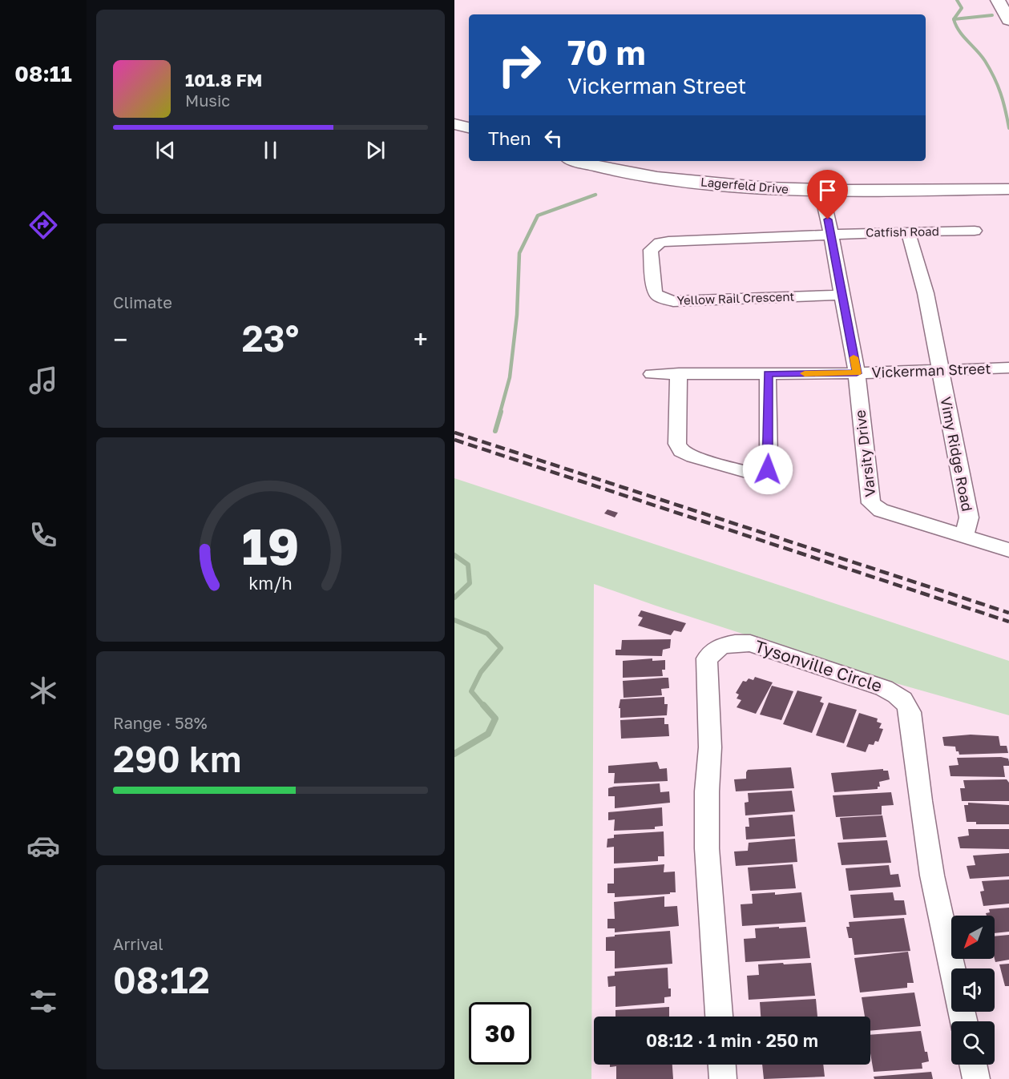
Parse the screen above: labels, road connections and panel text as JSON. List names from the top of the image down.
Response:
{
  "streets": {
    "street": [
      "Lagerfeld Drive",
      "Catfish Road",
      "Yellow Rail Crescent",
      "Vickerman Street",
      "Varsity Drive",
      "Vimy Ridge Road",
      "Tysonville Circle"
    ]
  },
  "crossings": [
    ["Catfish Road", "Yellow Rail Crescent"],
    ["Catfish Road", "Vimy Ridge Road"],
    ["Vickerman Street", "Varsity Drive"],
    ["Vickerman Street", "Vimy Ridge Road"],
    ["Varsity Drive", "Vimy Ridge Road"]
  ],
  "north": "bottom left",
  "page": {
    "tabs": "08:11",
    "turn": ["70 m", "Vickerman Street"],
    "song": ["101.8 FM", "Music"],
    "then": "Then",
    "tile": [
      "Climate",
      ["Range · 58%", "290 km"],
      ["Arrival", "08:12"]
    ],
    "heat": ["−", "23°", "+"],
    "limit": "30",
    "trip": "08:12 · 1 min · 250 m",
    "gauge": ["19", "km/h"]
  }
}
